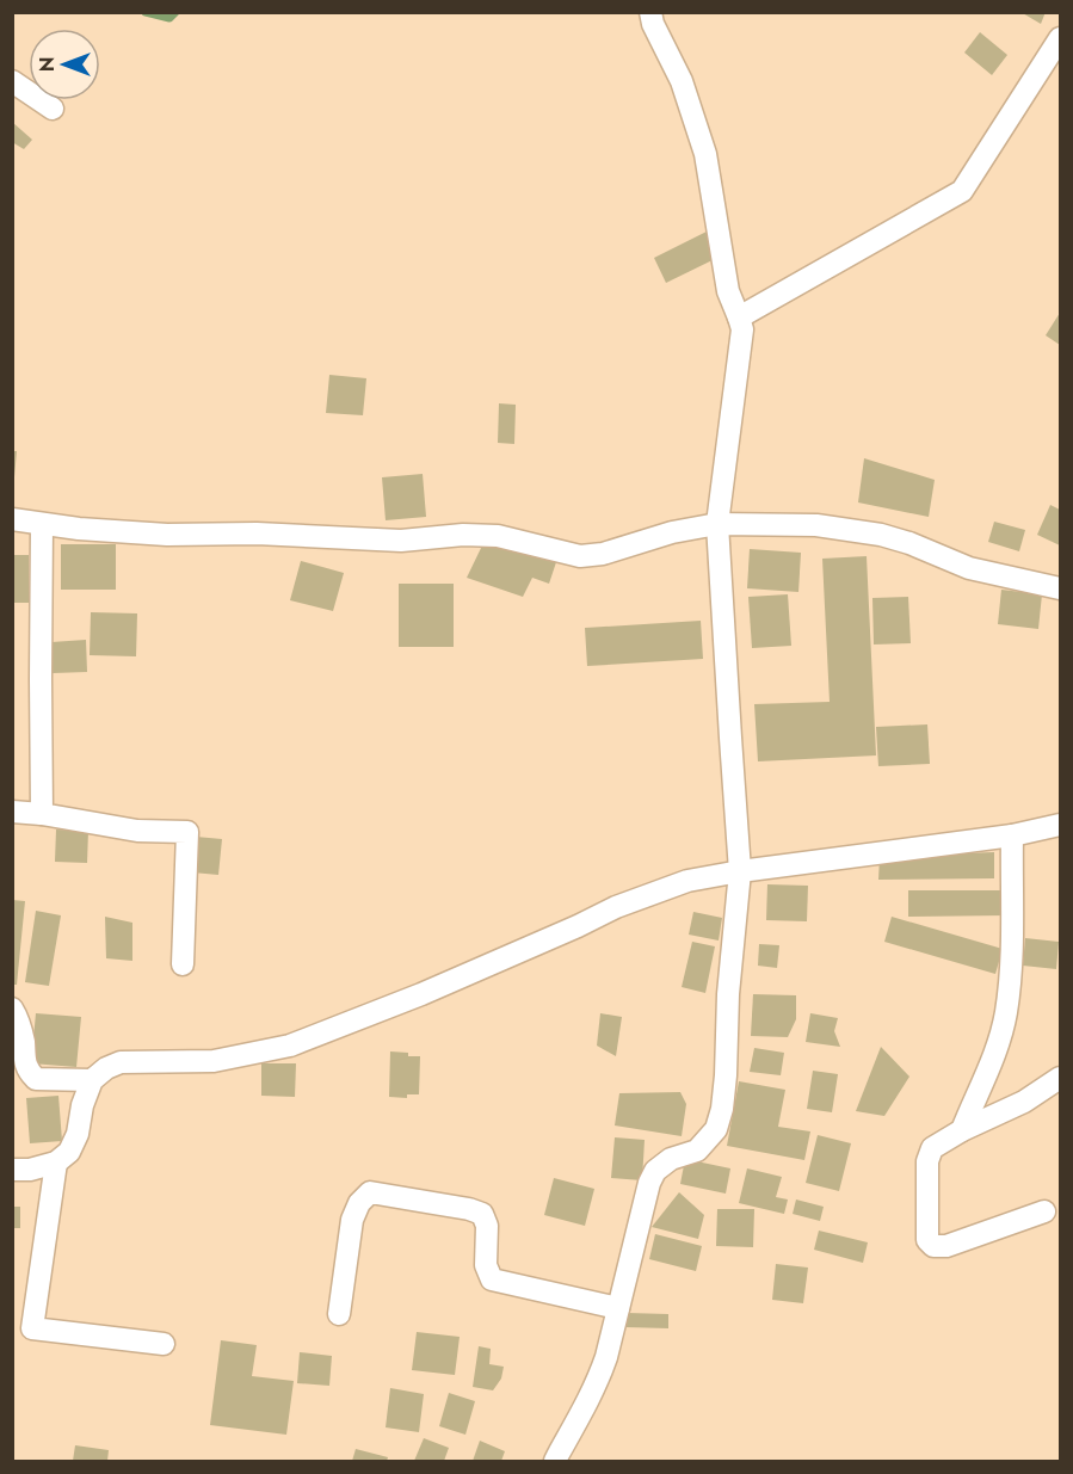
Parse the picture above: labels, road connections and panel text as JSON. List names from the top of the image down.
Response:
{
  "north": "left"
}
